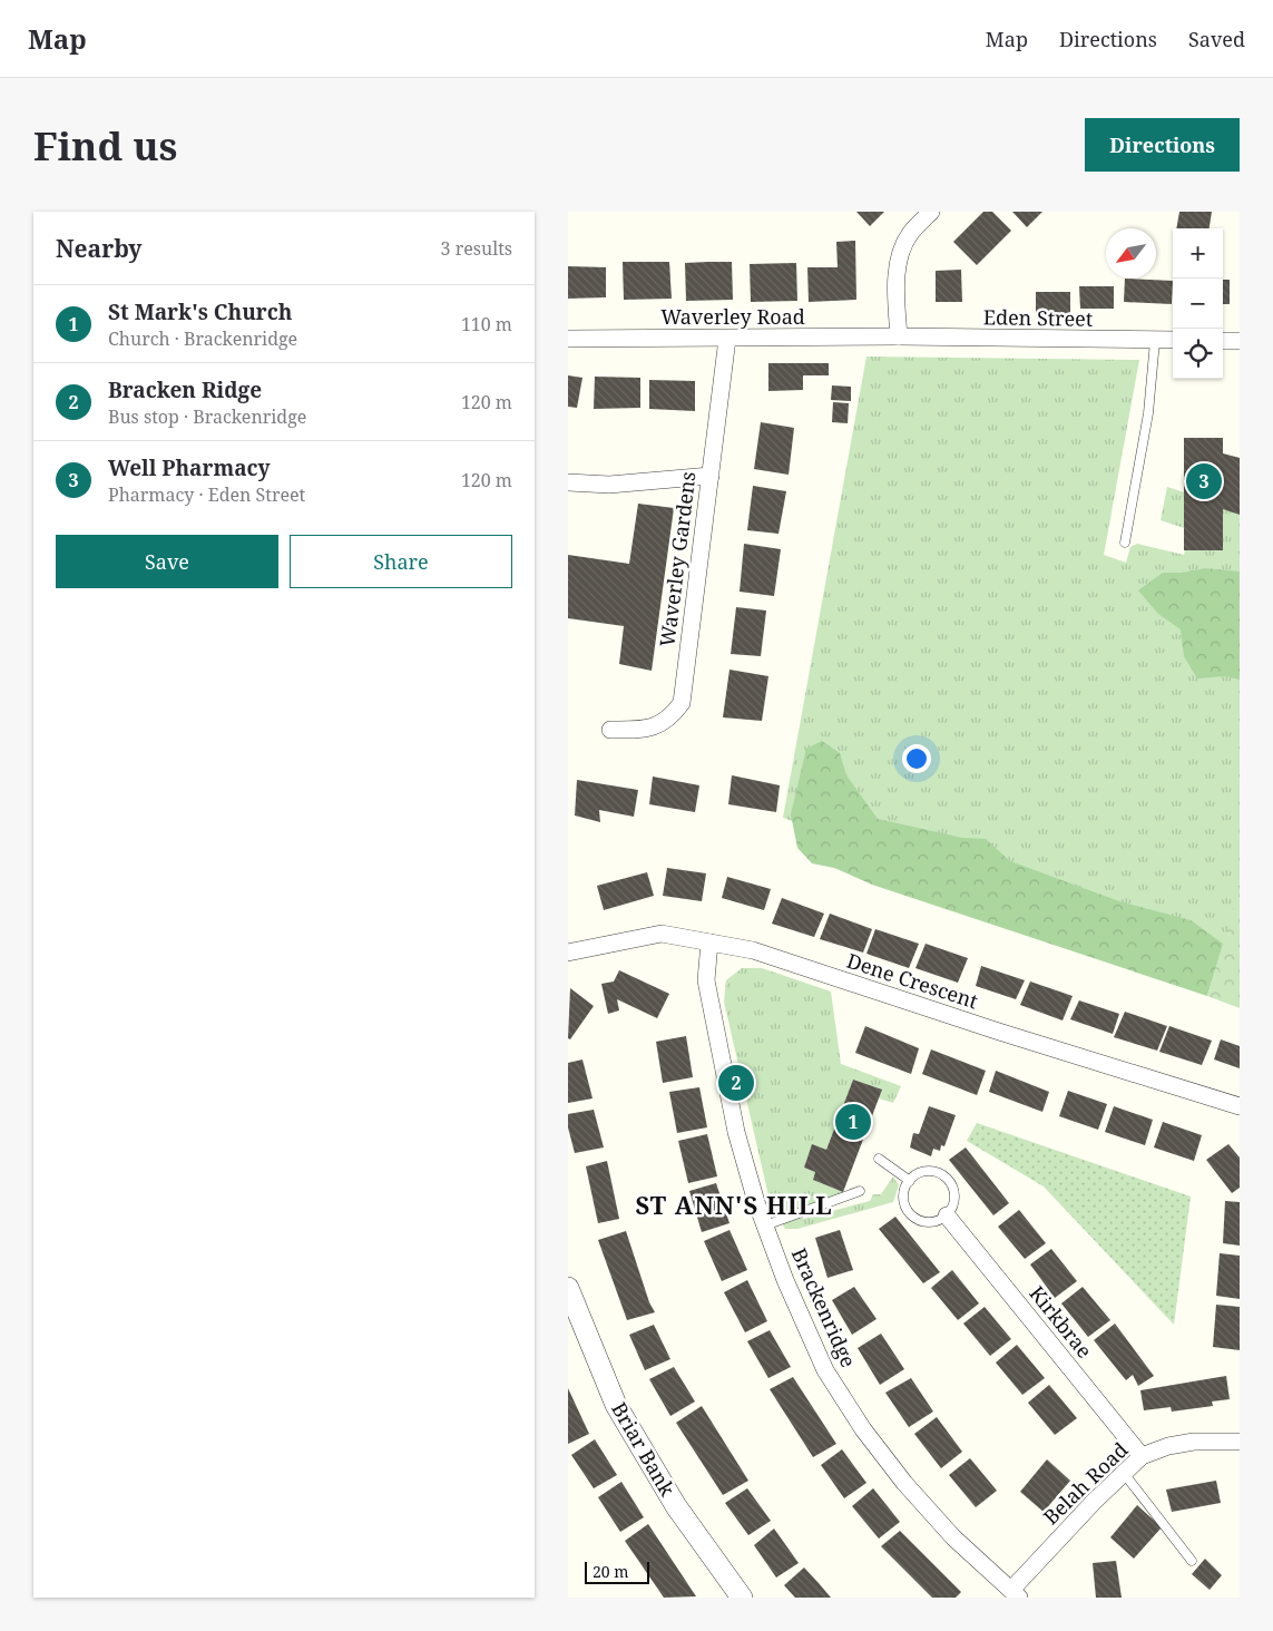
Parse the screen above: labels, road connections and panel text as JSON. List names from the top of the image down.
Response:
{
  "streets": {
    "street": [
      "Waverley Road",
      "Eden Street",
      "Waverley Gardens",
      "Dene Crescent",
      "Brackenridge",
      "Kirkbrae",
      "Briar Bank",
      "Belah Road"
    ]
  },
  "crossings": [
    ["Waverley Road", "Eden Street"],
    ["Waverley Road", "Waverley Gardens"],
    ["Dene Crescent", "Brackenridge"],
    ["Brackenridge", "Belah Road"],
    ["Kirkbrae", "Belah Road"]
  ],
  "districts": ["ST ANN'S HILL"],
  "scale_bar": "20 m",
  "north": "bottom left",
  "page": {
    "header": "Map",
    "nav": ["Map", "Directions", "Saved"],
    "buttons": [
      "Directions",
      ["Save", "Share"]
    ],
    "title": "Find us",
    "heading": ["Nearby", "3 results"],
    "map_buttons": ["+", "−"],
    "list": [
      {
        "mark": "1",
        "name": "St Mark's Church",
        "note": "Church · Brackenridge",
        "value": "110 m"
      },
      {
        "mark": "2",
        "name": "Bracken Ridge",
        "note": "Bus stop · Brackenridge",
        "value": "120 m"
      },
      {
        "mark": "3",
        "name": "Well Pharmacy",
        "note": "Pharmacy · Eden Street",
        "value": "120 m"
      }
    ],
    "pins": ["3", "2", "1"],
    "scale": "20 m"
  }
}
